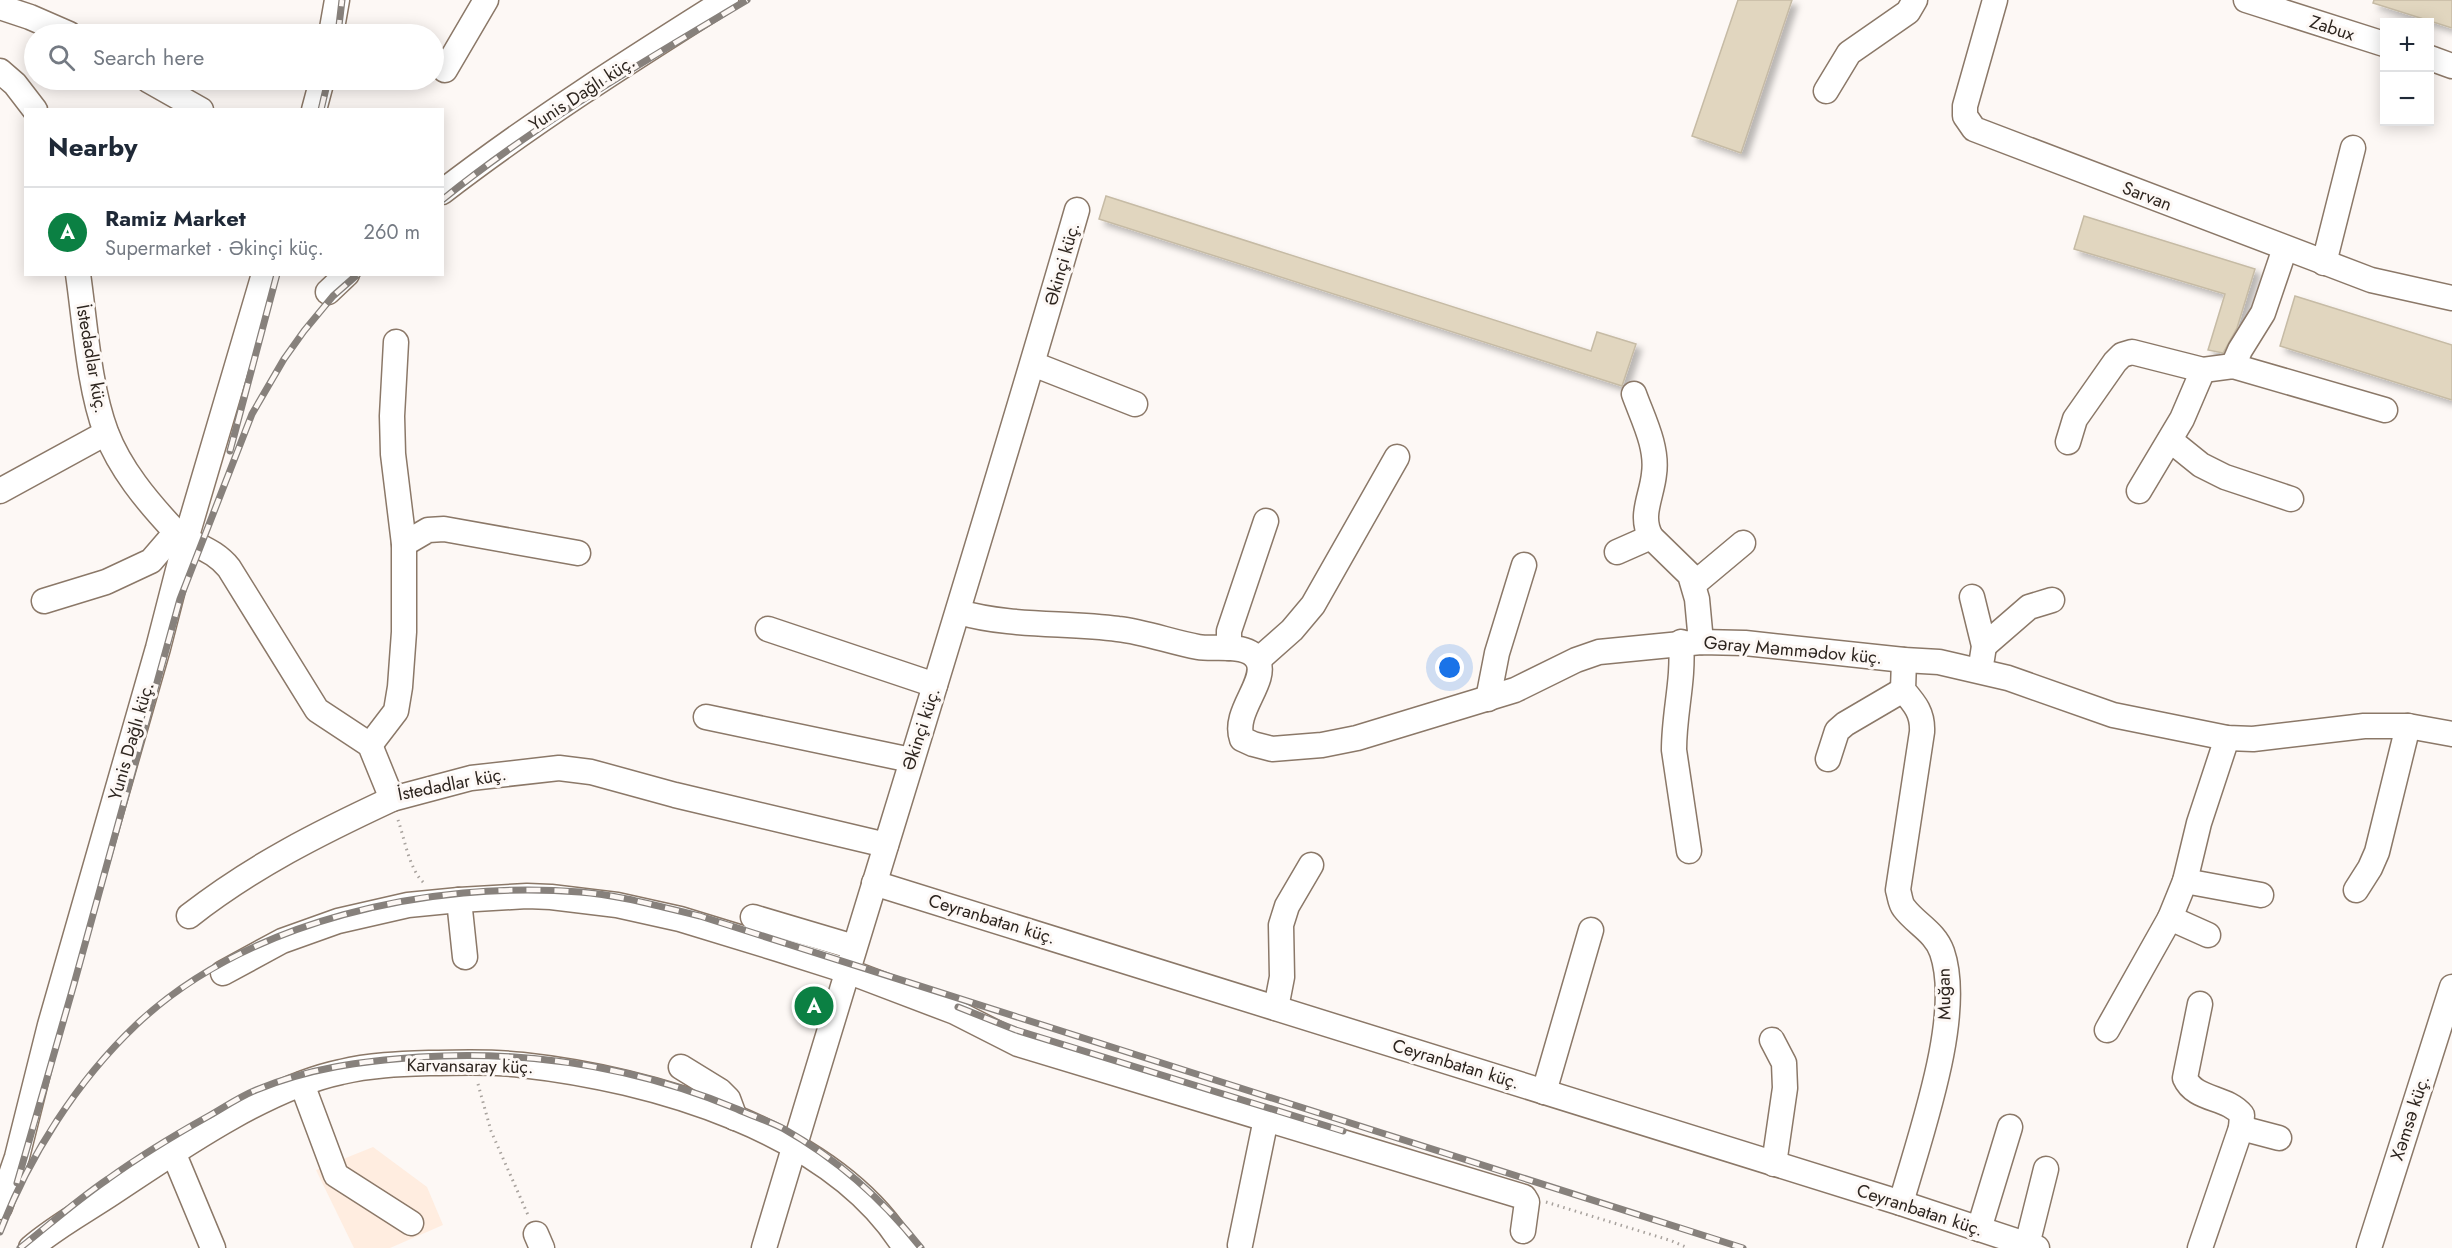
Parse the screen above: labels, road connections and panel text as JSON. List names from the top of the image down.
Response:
{
  "streets": {
    "street": [
      "Zabux",
      "Yunis Dağlı küç.",
      "Sarvan",
      "Əkinçi küç.",
      "İstedadlar küç.",
      "Gəray Məmmədov küç.",
      "Ceyranbatan küç.",
      "Muğan",
      "Karvansaray küç.",
      "Xəmsə küç."
    ]
  },
  "crossings": [
    ["Yunis Dağlı küç.", "İstedadlar küç."],
    ["Əkinçi küç.", "İstedadlar küç."],
    ["Əkinçi küç.", "Ceyranbatan küç."],
    ["Əkinçi küç.", "Karvansaray küç."],
    ["Ceyranbatan küç.", "Muğan"]
  ],
  "page": {
    "map_buttons": ["+", "−"],
    "search": "Search here",
    "heading": "Nearby",
    "list": [
      {
        "mark": "A",
        "name": "Ramiz Market",
        "note": "Supermarket · Əkinçi küç.",
        "value": "260 m"
      }
    ],
    "pins": "A"
  }
}
